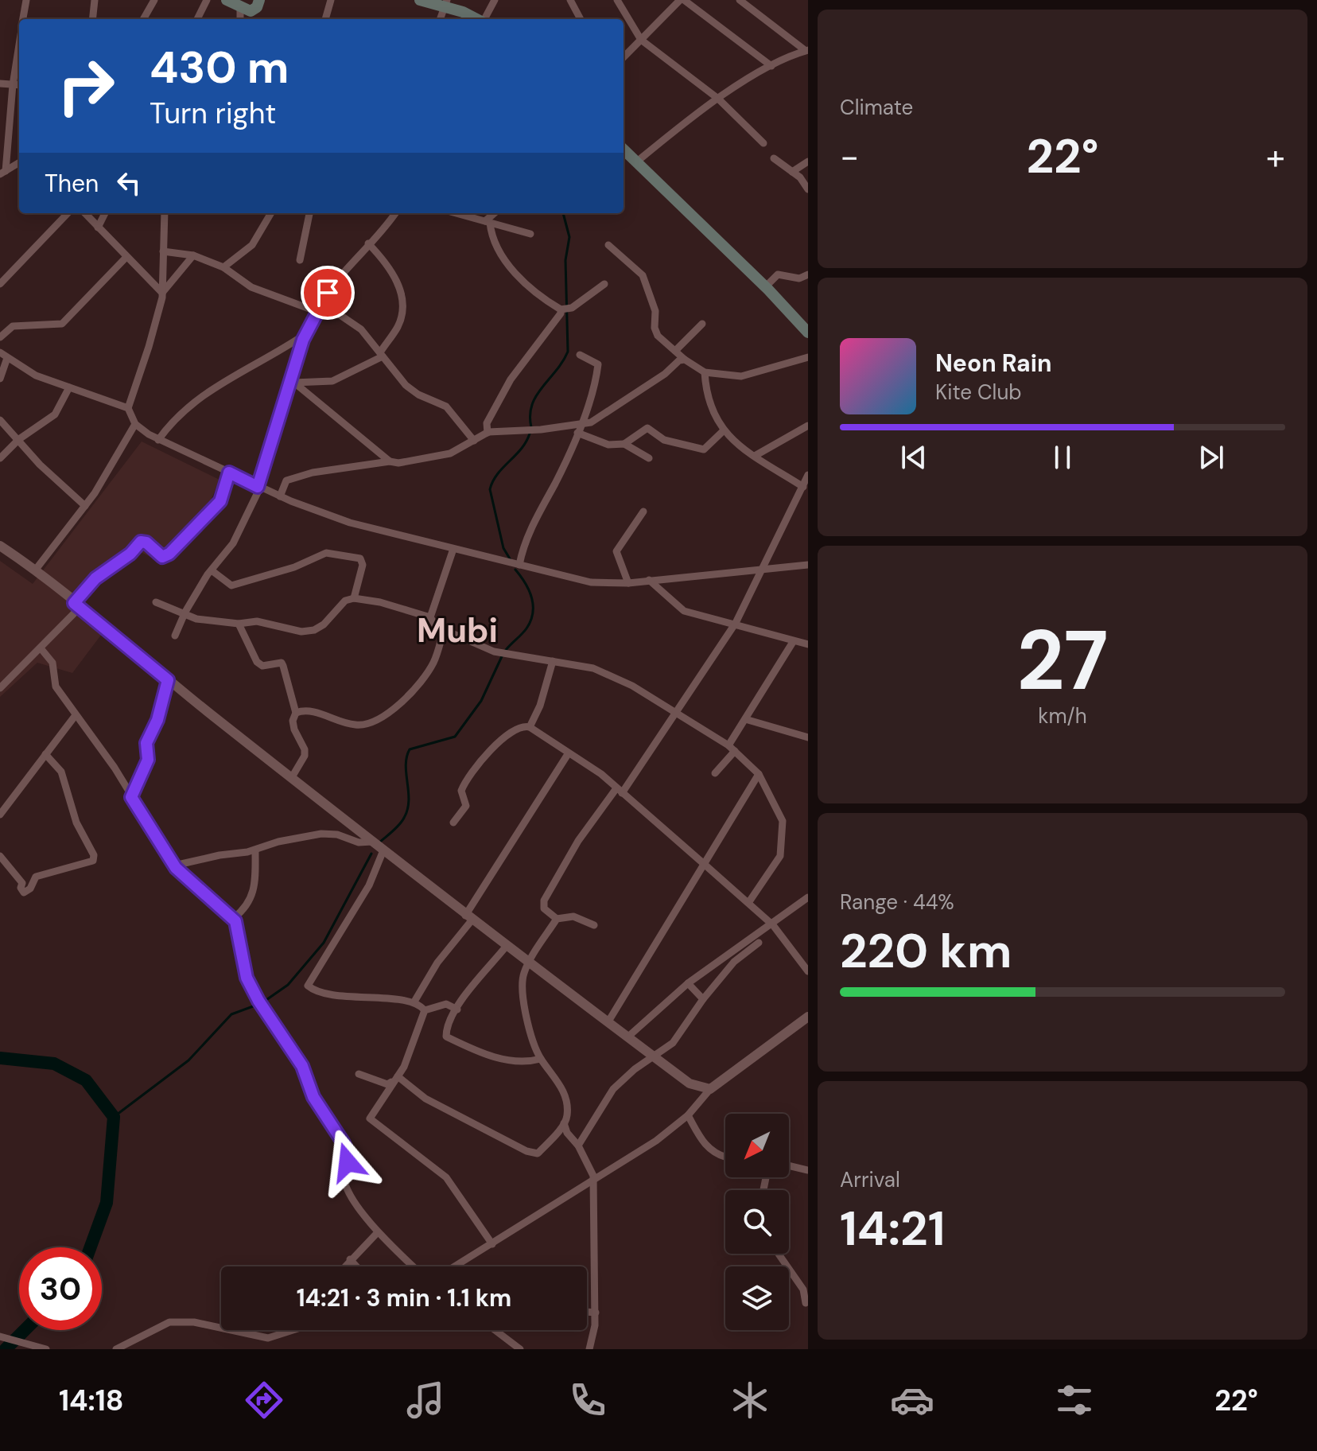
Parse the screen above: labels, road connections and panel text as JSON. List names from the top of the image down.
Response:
{
  "districts": ["Mubi"],
  "north": "bottom left",
  "page": {
    "tile": [
      "Climate",
      ["27", "km/h"],
      ["Range · 44%", "220 km"],
      ["Arrival", "14:21"]
    ],
    "turn": ["430 m", "Turn right"],
    "heat": ["−", "22°", "+"],
    "then": "Then",
    "song": ["Neon Rain", "Kite Club"],
    "limit": "30",
    "trip": "14:21 · 3 min · 1.1 km",
    "tabs": ["14:18", "22°"]
  }
}
